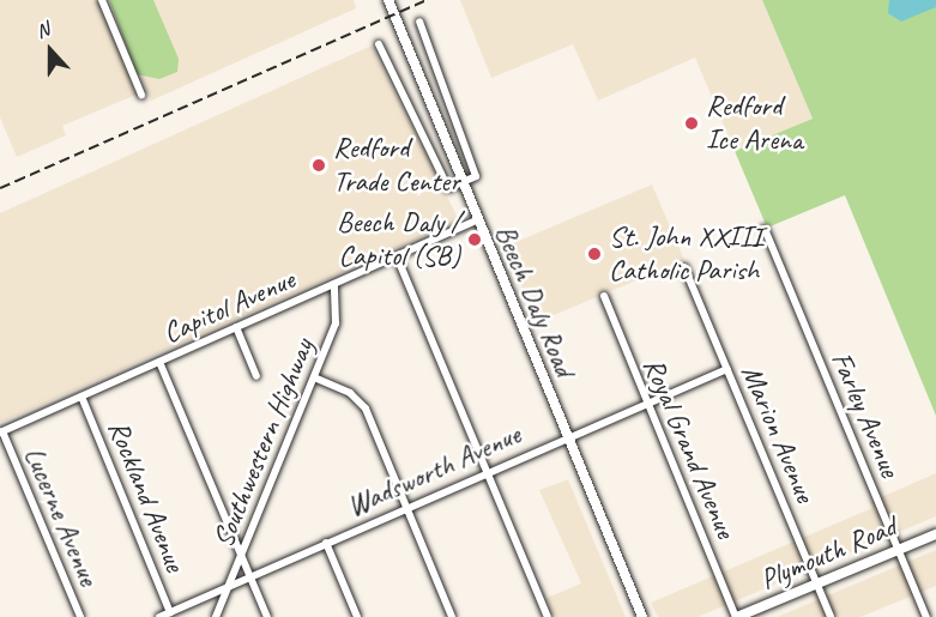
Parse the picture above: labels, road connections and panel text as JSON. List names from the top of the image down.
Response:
{
  "streets": {
    "main road": ["Beech Daly Road", "Plymouth Road"],
    "street": [
      "Capitol Avenue",
      "Farley Avenue",
      "Marion Avenue",
      "Southwestern Highway",
      "Royal Grand Avenue",
      "Wadsworth Avenue",
      "Rockland Avenue",
      "Lucerne Avenue"
    ]
  },
  "crossings": [
    ["Beech Daly Road", "Capitol Avenue"],
    ["Beech Daly Road", "Wadsworth Avenue"],
    ["Capitol Avenue", "Southwestern Highway"],
    ["Capitol Avenue", "Rockland Avenue"],
    ["Capitol Avenue", "Lucerne Avenue"],
    ["Farley Avenue", "Plymouth Road"],
    ["Marion Avenue", "Wadsworth Avenue"],
    ["Marion Avenue", "Plymouth Road"],
    ["Southwestern Highway", "Wadsworth Avenue"],
    ["Royal Grand Avenue", "Wadsworth Avenue"],
    ["Royal Grand Avenue", "Plymouth Road"],
    ["Wadsworth Avenue", "Rockland Avenue"]
  ],
  "places": [
    "Redford Ice Arena",
    "Redford Trade Center",
    "Beech Daly / Capitol (SB)",
    "St. John XXIII Catholic Parish"
  ],
  "north": "top"
}
